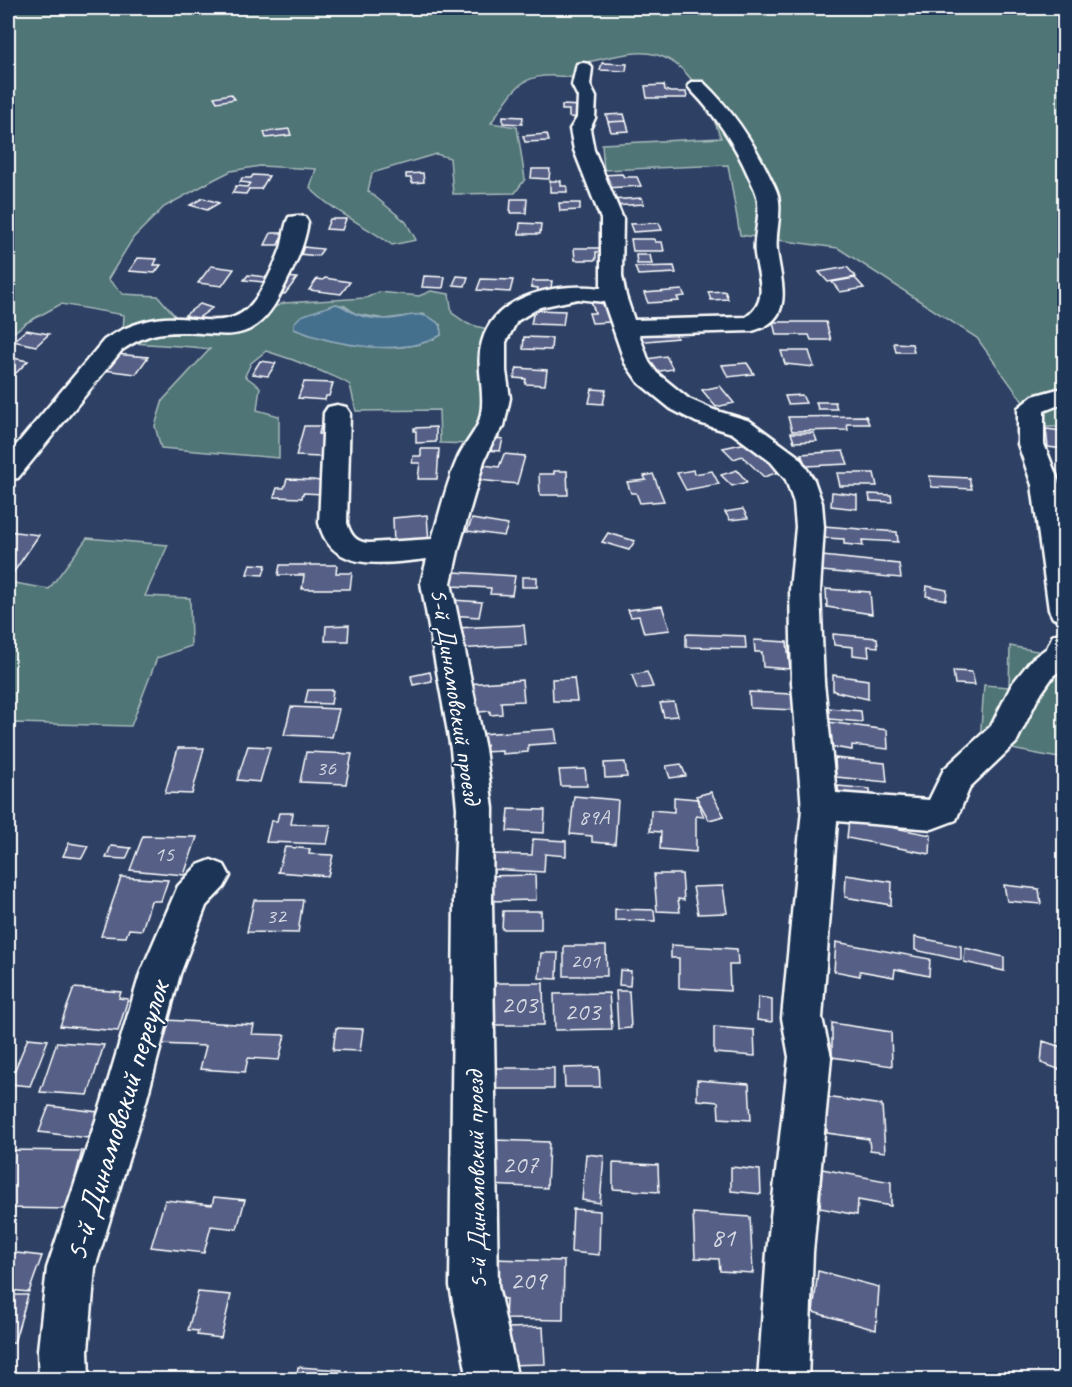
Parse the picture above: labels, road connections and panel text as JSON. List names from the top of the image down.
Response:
{
  "streets": {
    "street": ["5-й Динамовский проезд", "5-й Динамовский переулок"]
  },
  "house_numbers": [
    "36",
    "89А",
    "15",
    "32",
    "201",
    "203",
    "203",
    "207",
    "81",
    "209"
  ]
}
